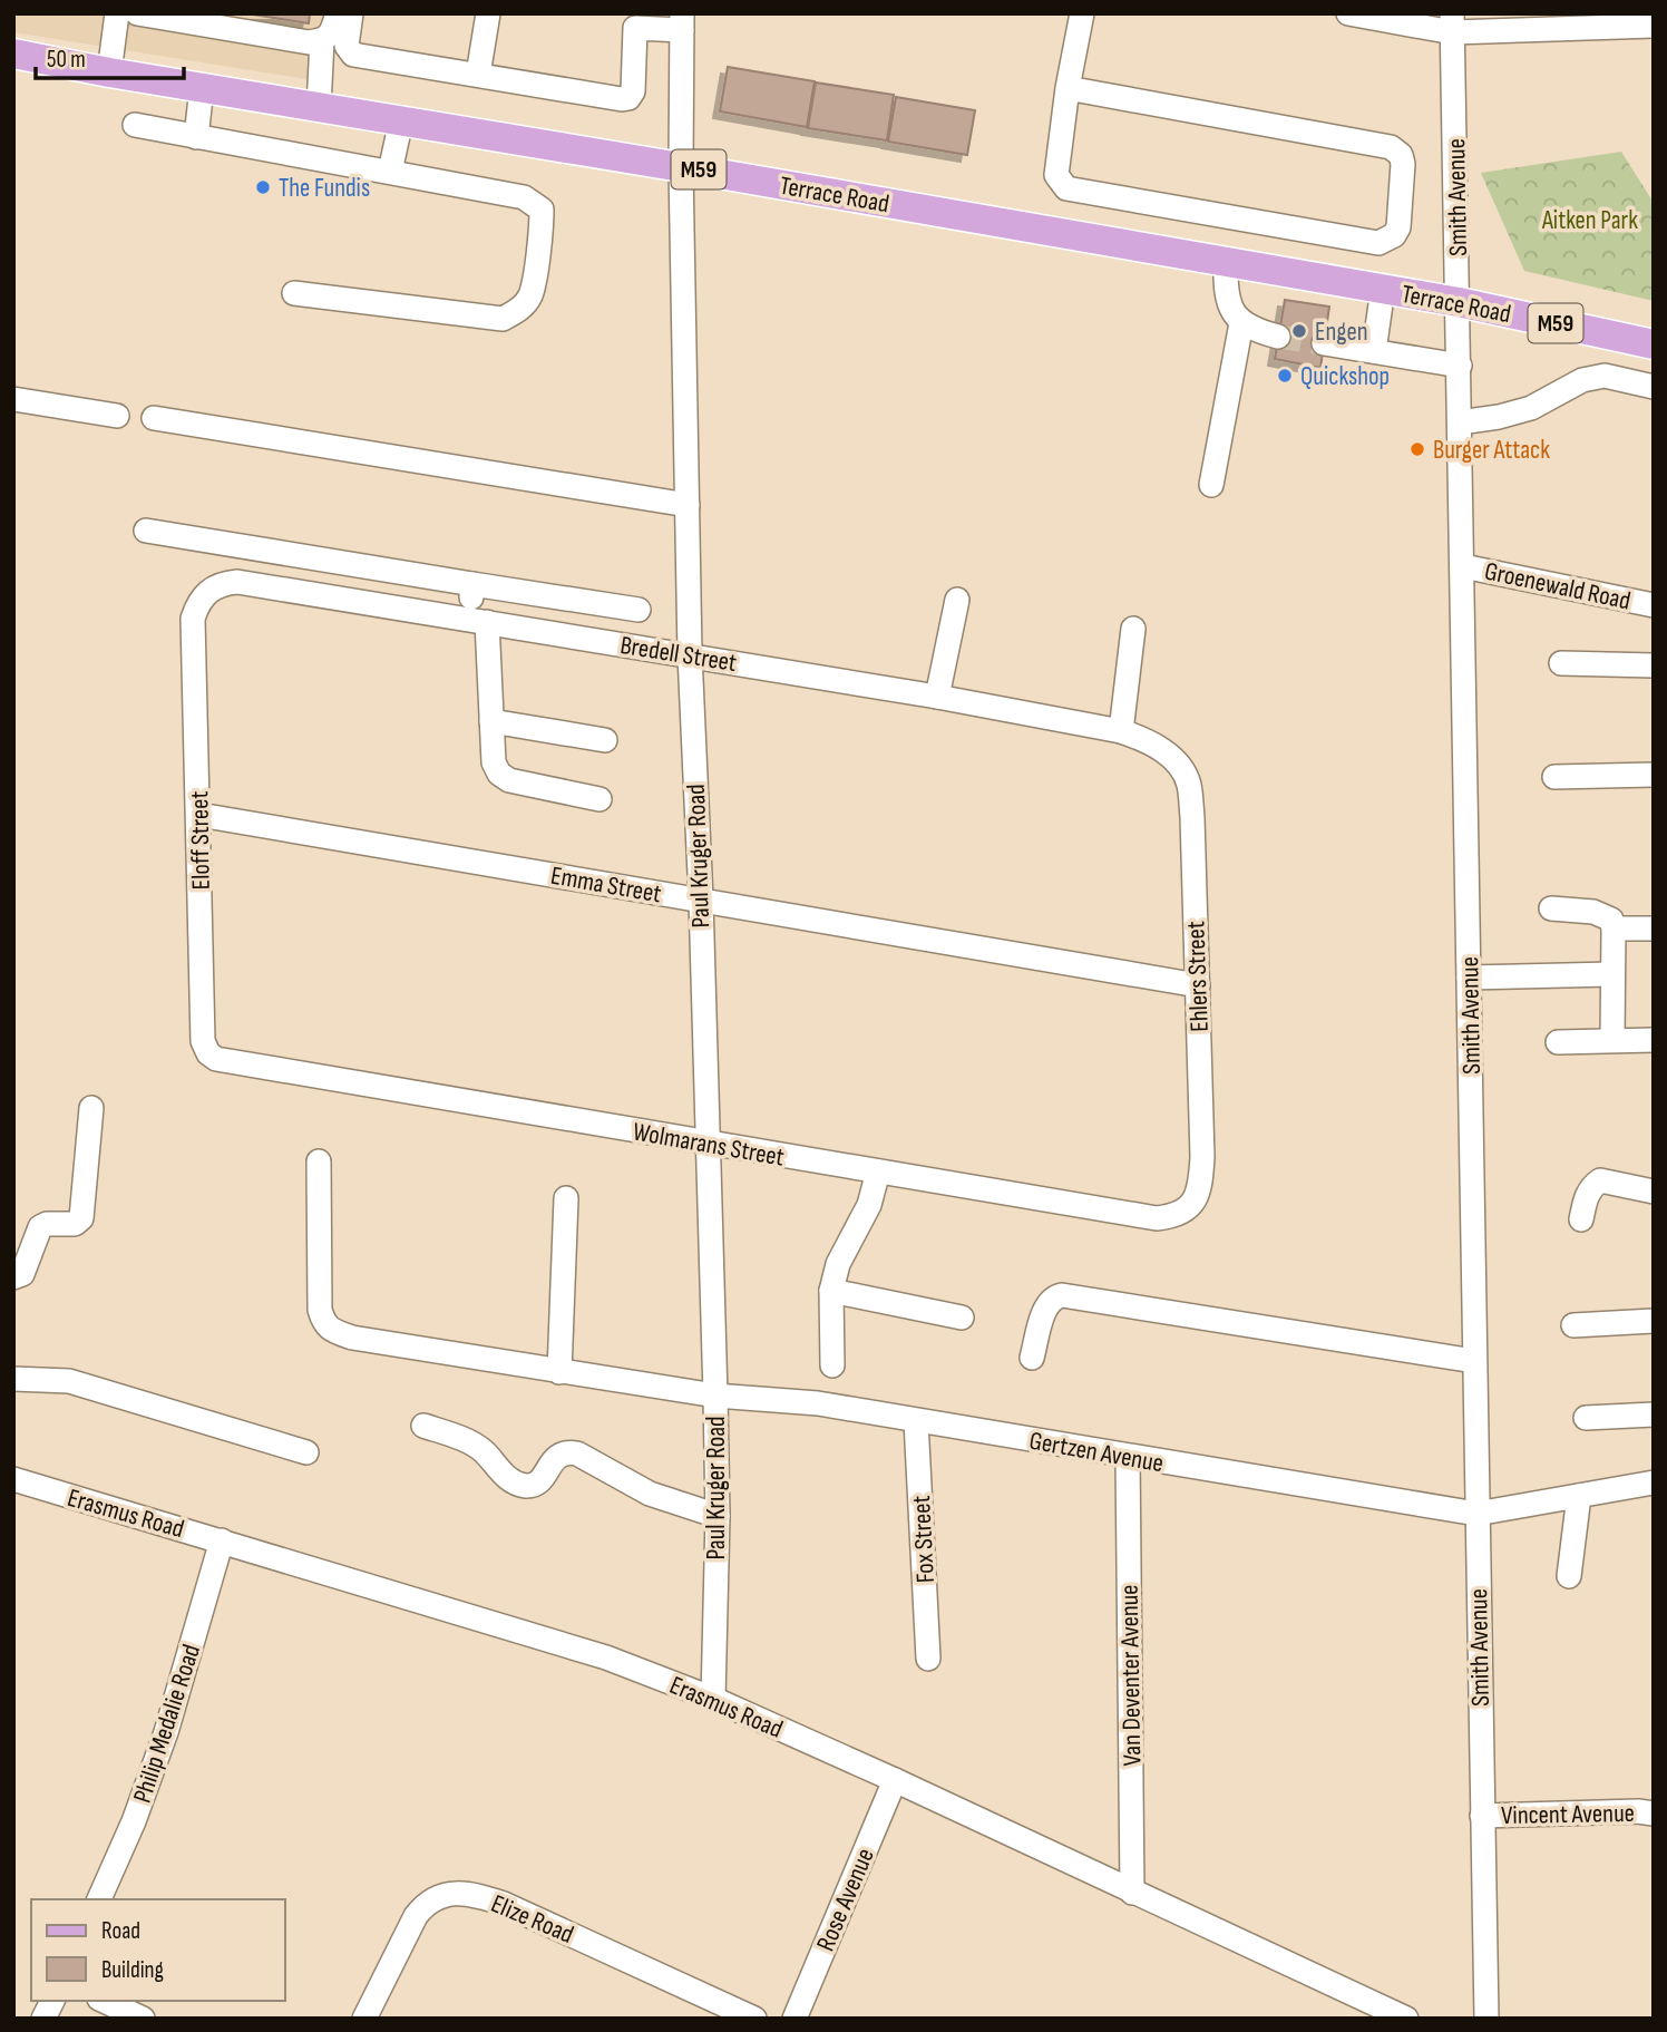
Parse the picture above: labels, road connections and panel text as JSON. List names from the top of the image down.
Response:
{
  "streets": {
    "main road": ["M59", "Terrace Road"],
    "street": [
      "Smith Avenue",
      "Groenewald Road",
      "Bredell Street",
      "Eloff Street",
      "Paul Kruger Road",
      "Emma Street",
      "Ehlers Street",
      "Wolmarans Street",
      "Gertzen Avenue",
      "Erasmus Road",
      "Fox Street",
      "Van Deventer Avenue",
      "Philip Medalie Road",
      "Vincent Avenue",
      "Rose Avenue",
      "Elize Road"
    ]
  },
  "crossings": [
    ["Terrace Road", "Smith Avenue"],
    ["Terrace Road", "Paul Kruger Road"],
    ["Smith Avenue", "Groenewald Road"],
    ["Smith Avenue", "Gertzen Avenue"],
    ["Smith Avenue", "Vincent Avenue"],
    ["Bredell Street", "Eloff Street"],
    ["Bredell Street", "Paul Kruger Road"],
    ["Bredell Street", "Ehlers Street"],
    ["Eloff Street", "Emma Street"],
    ["Eloff Street", "Wolmarans Street"],
    ["Paul Kruger Road", "Emma Street"],
    ["Paul Kruger Road", "Wolmarans Street"],
    ["Paul Kruger Road", "Gertzen Avenue"],
    ["Paul Kruger Road", "Erasmus Road"],
    ["Emma Street", "Ehlers Street"],
    ["Ehlers Street", "Wolmarans Street"],
    ["Gertzen Avenue", "Fox Street"],
    ["Gertzen Avenue", "Van Deventer Avenue"],
    ["Erasmus Road", "Van Deventer Avenue"],
    ["Erasmus Road", "Philip Medalie Road"],
    ["Erasmus Road", "Rose Avenue"]
  ],
  "parks": ["Aitken Park"],
  "places": [
    "The Fundis",
    "Engen",
    "Quickshop",
    "Burger Attack"
  ],
  "legend": ["Road", "Building"],
  "scale_bar": "50 m"
}
